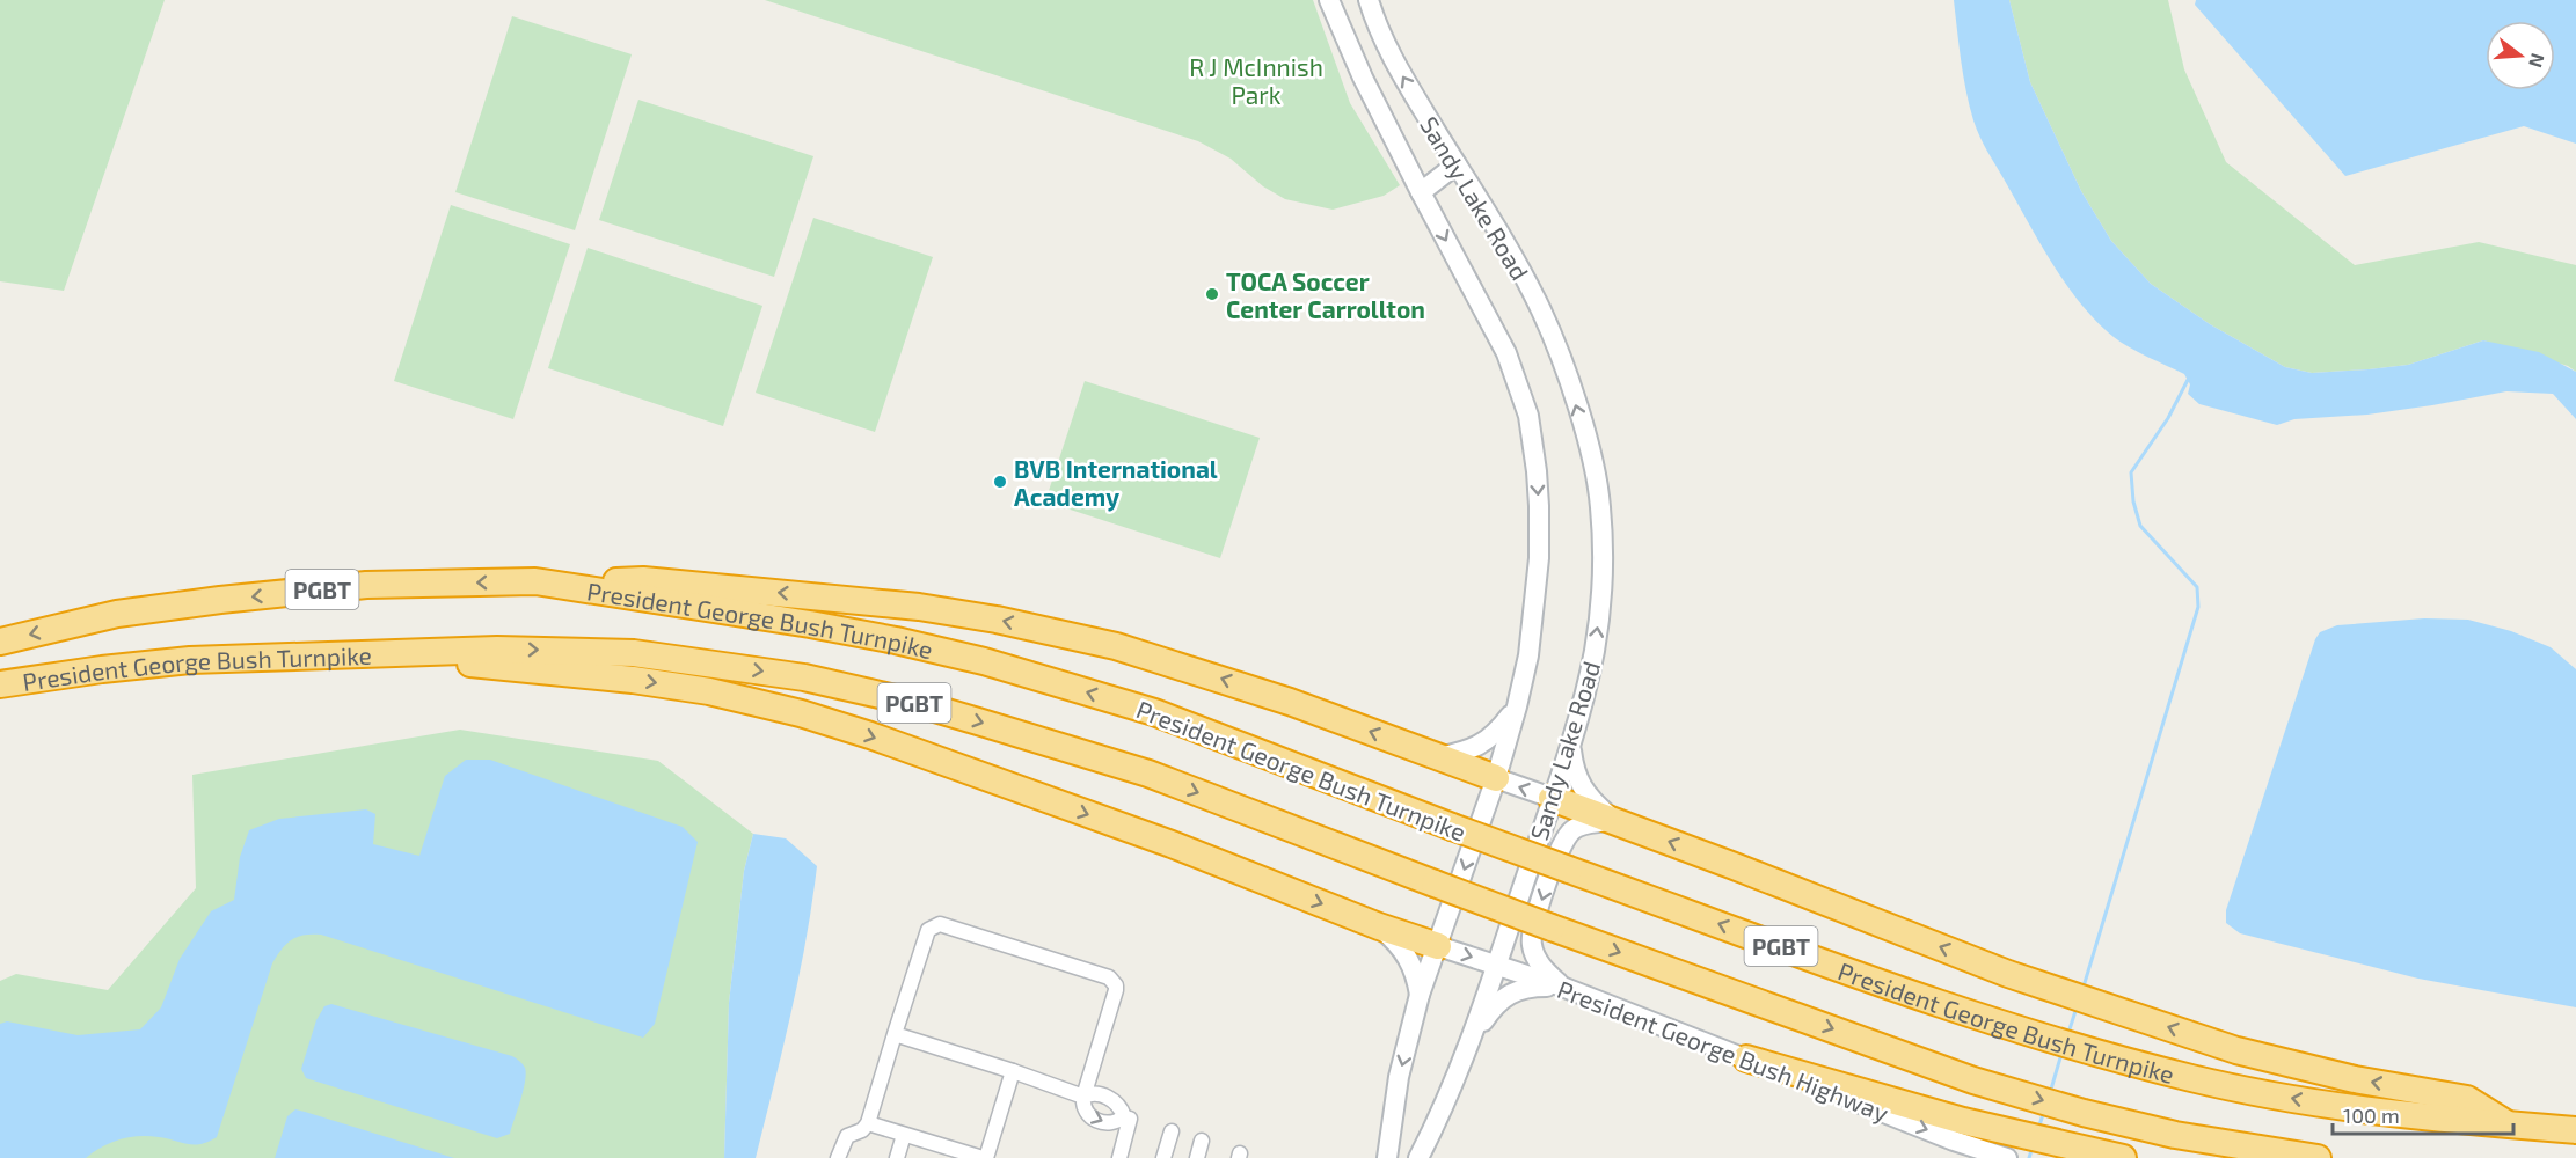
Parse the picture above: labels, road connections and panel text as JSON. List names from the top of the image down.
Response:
{
  "streets": {
    "highway": ["PGBT", "President George Bush Turnpike"],
    "main road": ["Sandy Lake Road", "President George Bush Highway"]
  },
  "crossings": [
    ["Sandy Lake Road", "President George Bush Highway"]
  ],
  "parks": ["R J McInnish Park"],
  "places": ["TOCA Soccer Center Carrollton", "BVB International Academy"],
  "scale_bar": "100 m",
  "north": "right"
}
